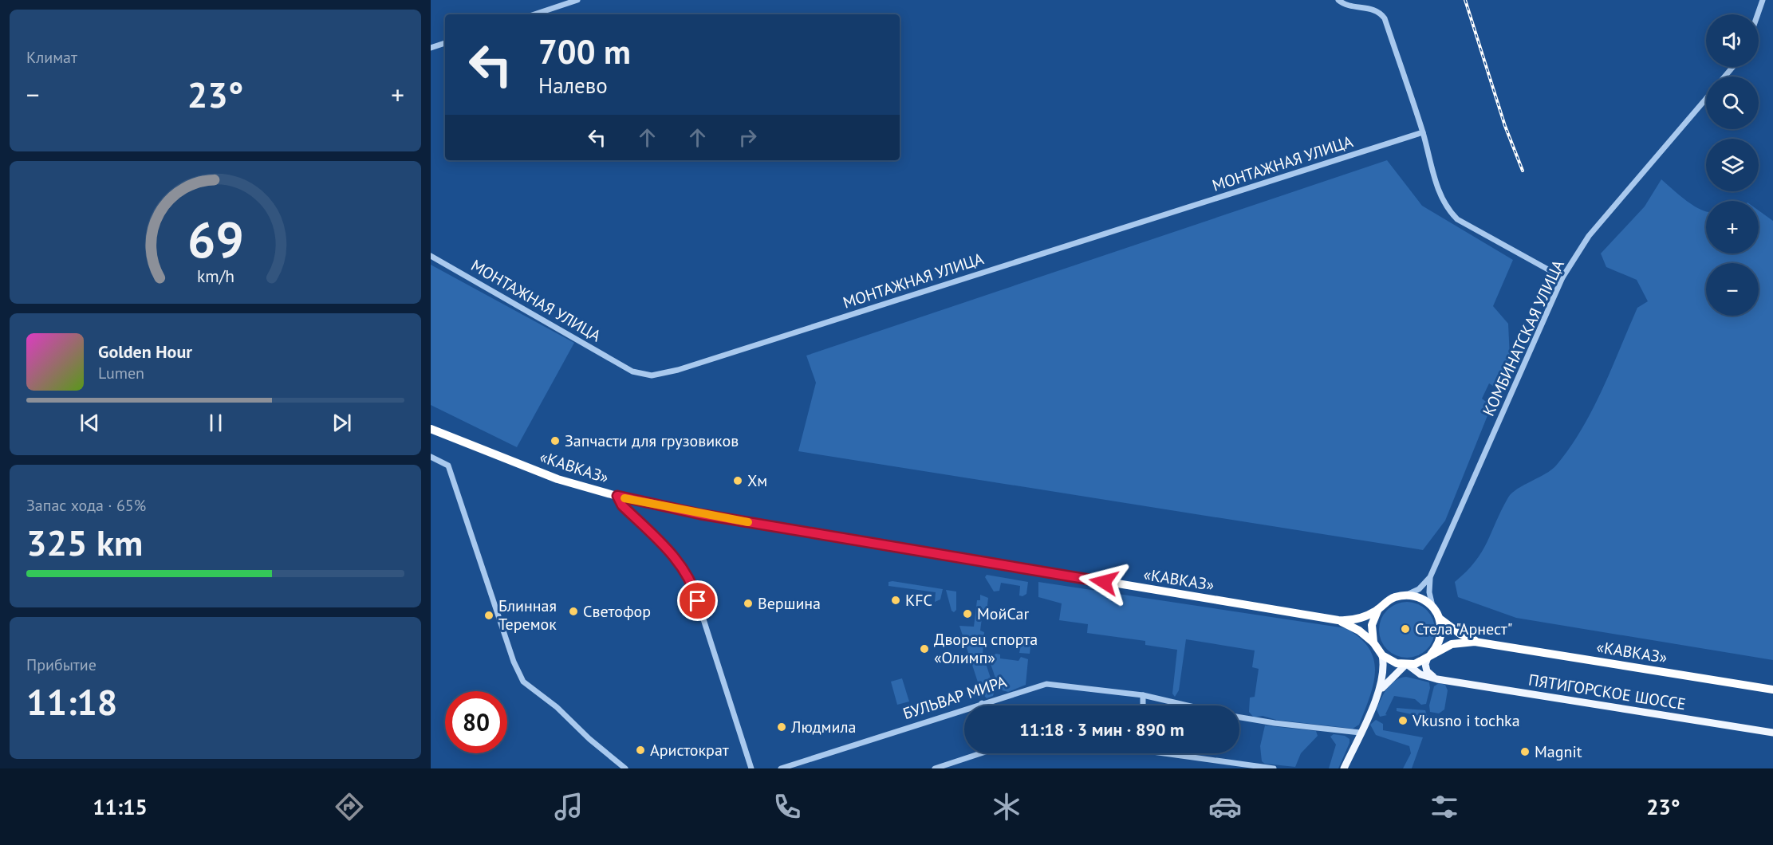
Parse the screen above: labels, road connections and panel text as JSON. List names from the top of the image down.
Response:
{
  "streets": {
    "highway": ["«КАВКАЗ»"],
    "main road": ["ПЯТИГОРСКОЕ ШОССЕ"],
    "street": ["МОНТАЖНАЯ УЛИЦА", "КОМБИНАТСКАЯ УЛИЦА", "БУЛЬВАР МИРА"]
  },
  "crossings": [
    ["КОМБИНАТСКАЯ УЛИЦА", "«КАВКАЗ»"],
    ["КОМБИНАТСКАЯ УЛИЦА", "ПЯТИГОРСКОЕ ШОССЕ"],
    ["«КАВКАЗ»", "ПЯТИГОРСКОЕ ШОССЕ"]
  ],
  "places": [
    "Запчасти для грузовиков",
    "Хм",
    "KFC",
    "Вершина",
    "Светофор",
    "МойCar",
    "Блинная Теремок",
    "Стела \"Арнест\"",
    "Дворец спорта «Олимп»",
    "Vkusno i tochka",
    "Людмила",
    "Аристократ",
    "Magnit"
  ],
  "page": {
    "tile": [
      "Климат",
      ["Запас хода · 65%", "325 km"],
      ["Прибытие", "11:18"]
    ],
    "map_buttons": ["+", "−"],
    "turn": ["700 m", "Налево"],
    "heat": ["−", "23°", "+"],
    "song": ["Golden Hour", "Lumen"],
    "limit": "80",
    "trip": "11:18 · 3 мин · 890 m",
    "tabs": ["11:15", "23°"],
    "gauge": ["69", "km/h"]
  }
}
